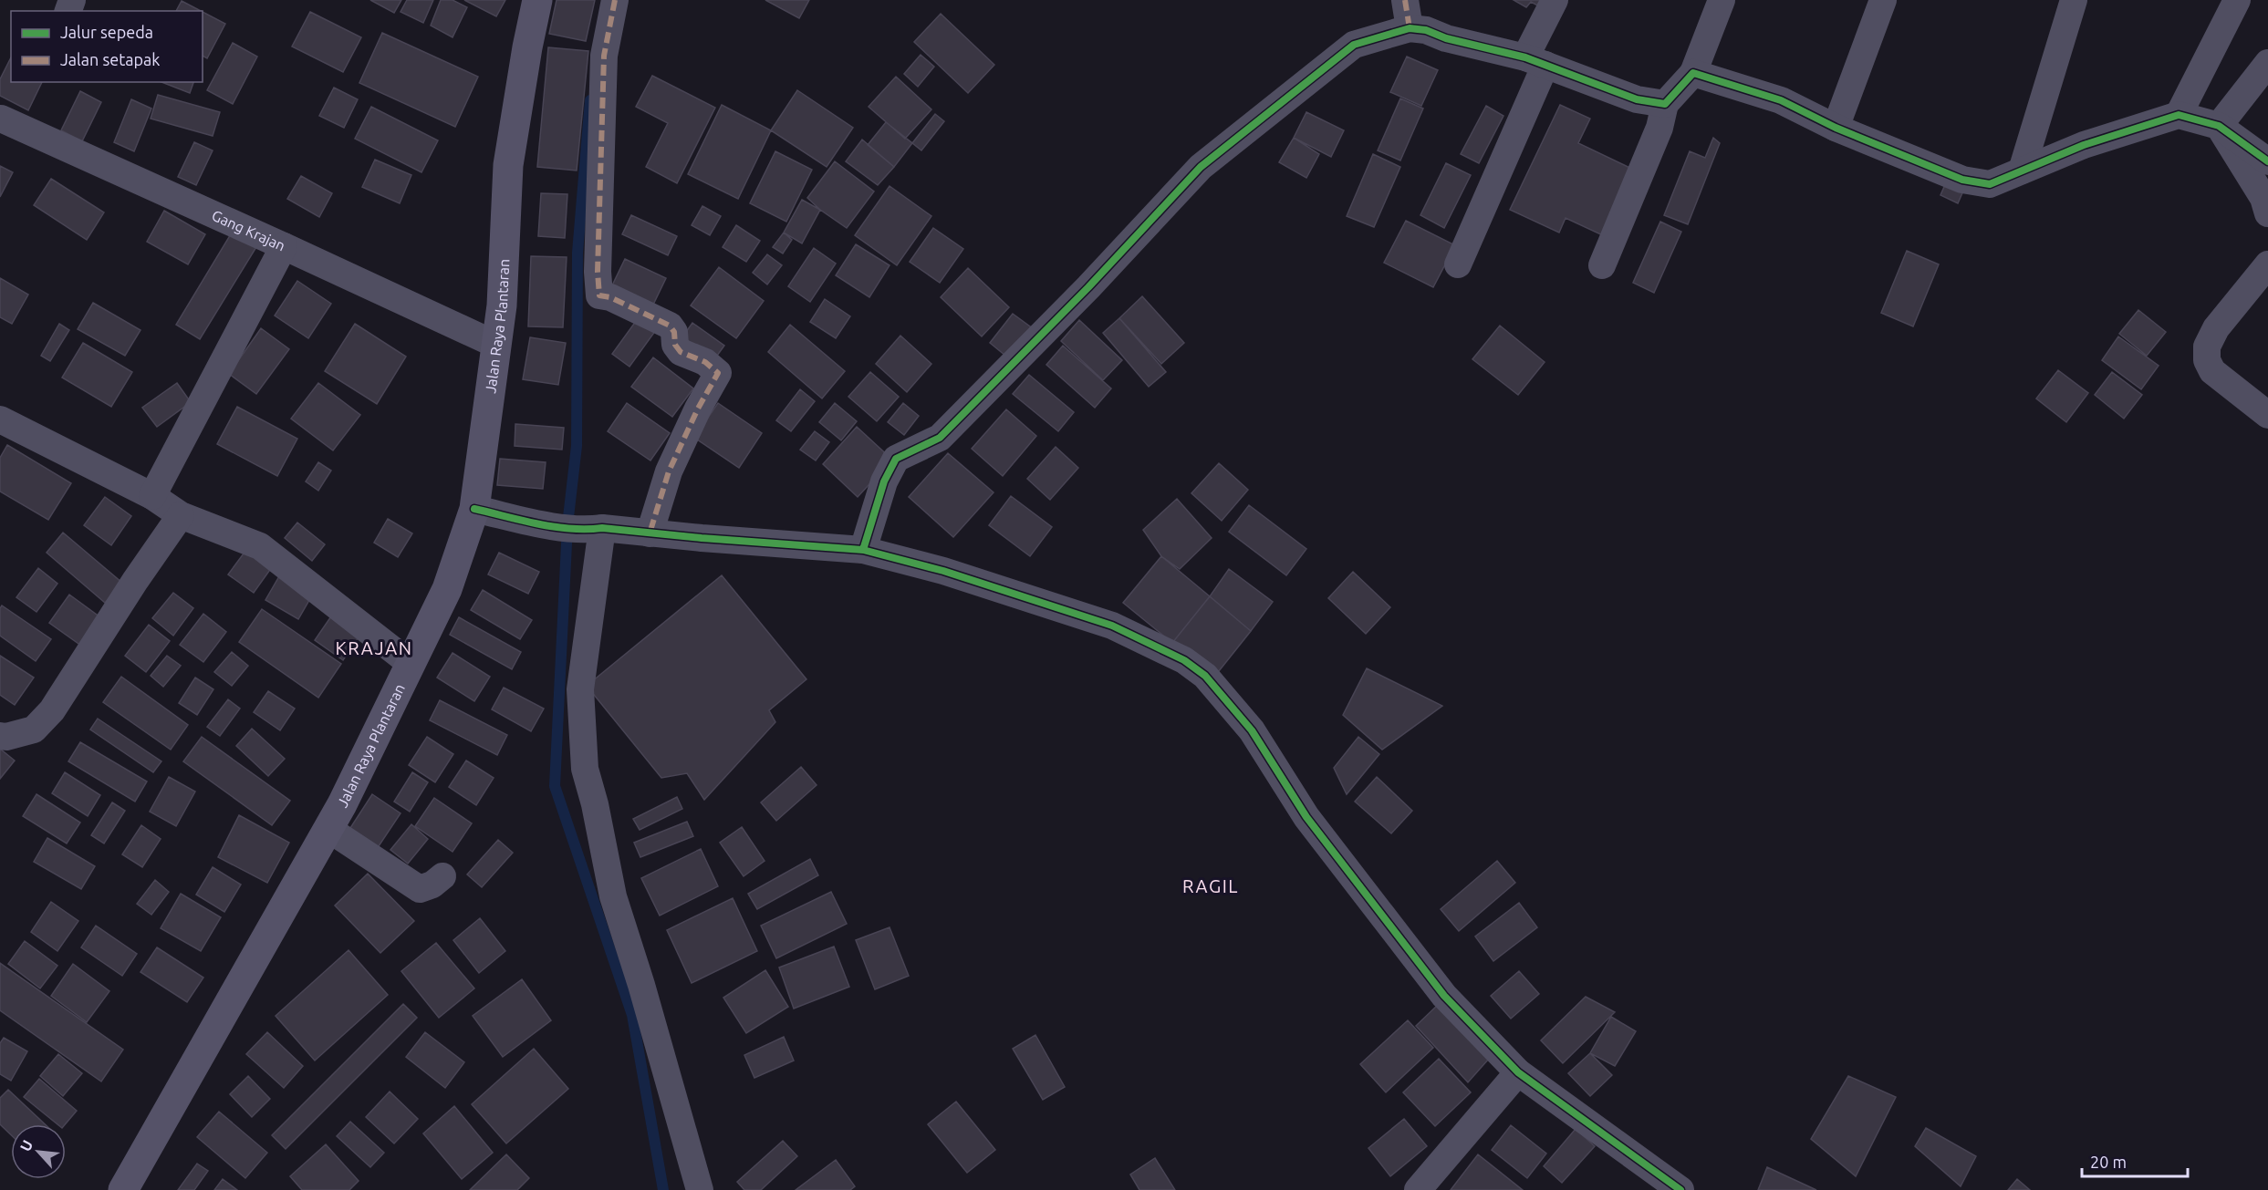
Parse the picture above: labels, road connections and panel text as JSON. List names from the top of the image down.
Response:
{
  "streets": {
    "main road": ["Jalan Raya Plantaran"],
    "street": ["Gang Krajan"]
  },
  "crossings": [
    ["Gang Krajan", "Jalan Raya Plantaran"]
  ],
  "districts": ["KRAJAN", "RAGIL"],
  "legend": ["Jalur sepeda", "Jalan setapak"],
  "scale_bar": "20 m",
  "north": "top left"
}
